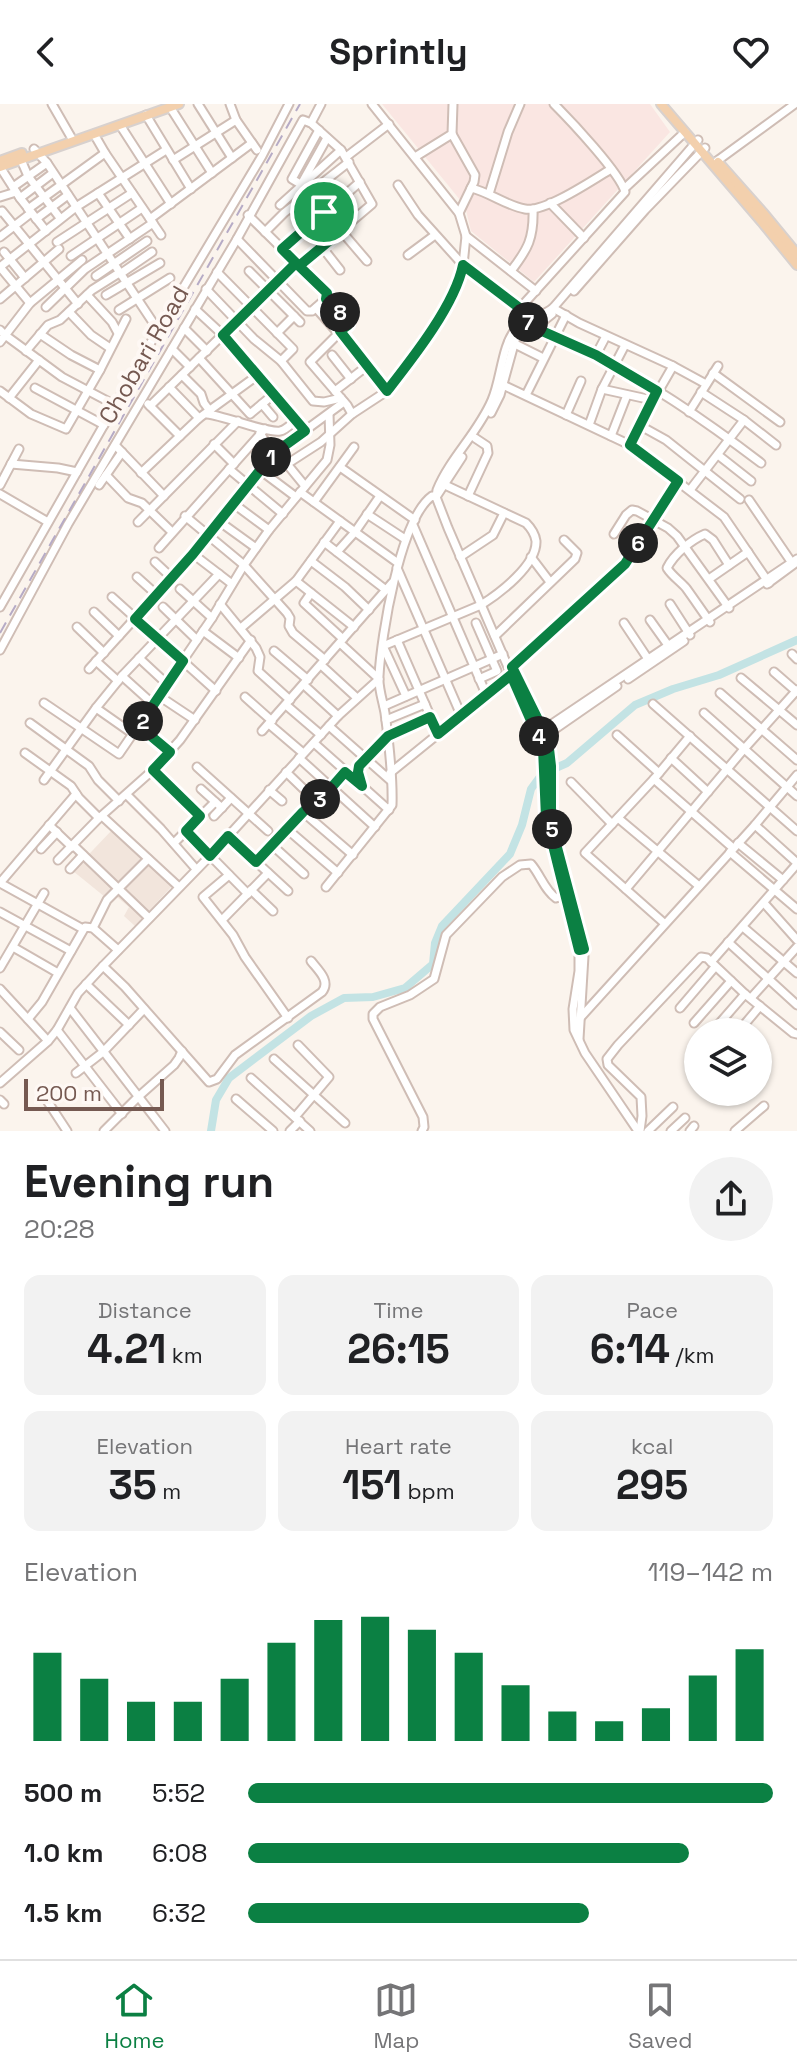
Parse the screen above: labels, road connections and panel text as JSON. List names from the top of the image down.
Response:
{
  "streets": {
    "street": ["Chobari Road"]
  },
  "scale_bar": "200 m",
  "page": {
    "header": "Sprintly",
    "pins": [
      "8",
      "7",
      "1",
      "6",
      "2",
      "4",
      "3",
      "5"
    ],
    "scale": "200 m",
    "heading": ["Evening run", "20:28"],
    "stats": [
      ["Distance", "4.21 km"],
      ["Time", "26:15"],
      ["Pace", "6:14 /km"],
      ["Elevation", "35 m"],
      ["Heart rate", "151 bpm"],
      ["kcal", "295"]
    ],
    "chart": ["Elevation", "119–142 m"],
    "list": [
      {
        "name": "500 m",
        "note": "5:52"
      },
      {
        "name": "1.0 km",
        "note": "6:08"
      },
      {
        "name": "1.5 km",
        "note": "6:32"
      }
    ],
    "tabs": ["Home", "Map", "Saved"]
  }
}
